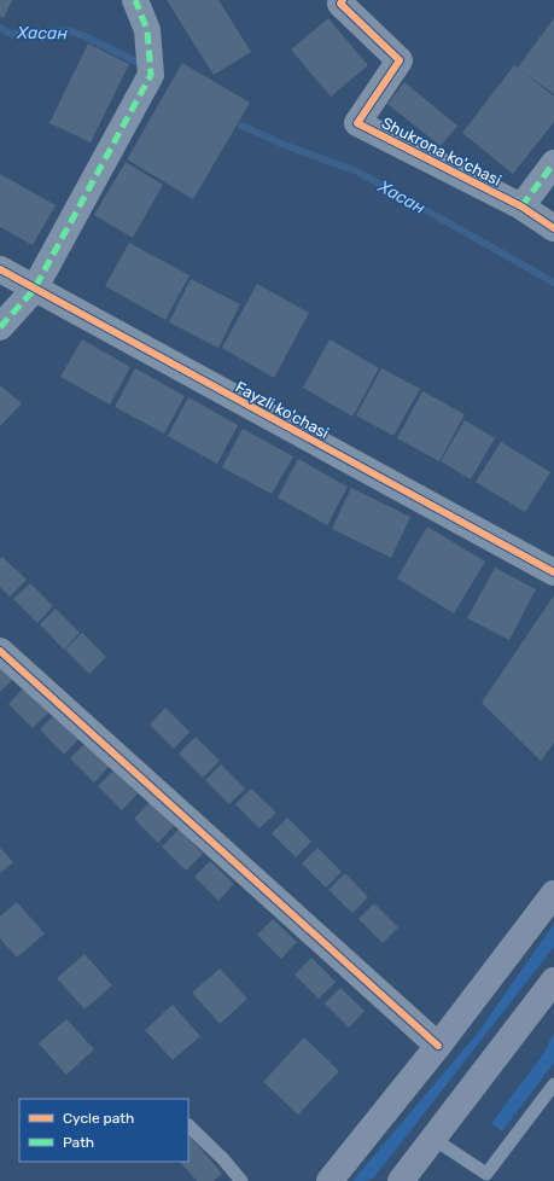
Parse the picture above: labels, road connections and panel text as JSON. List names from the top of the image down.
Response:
{
  "streets": {
    "street": ["Shukrona ko'chasi", "Fayzli ko'chasi"]
  },
  "water": ["Хасан"],
  "legend": ["Cycle path", "Path"]
}
